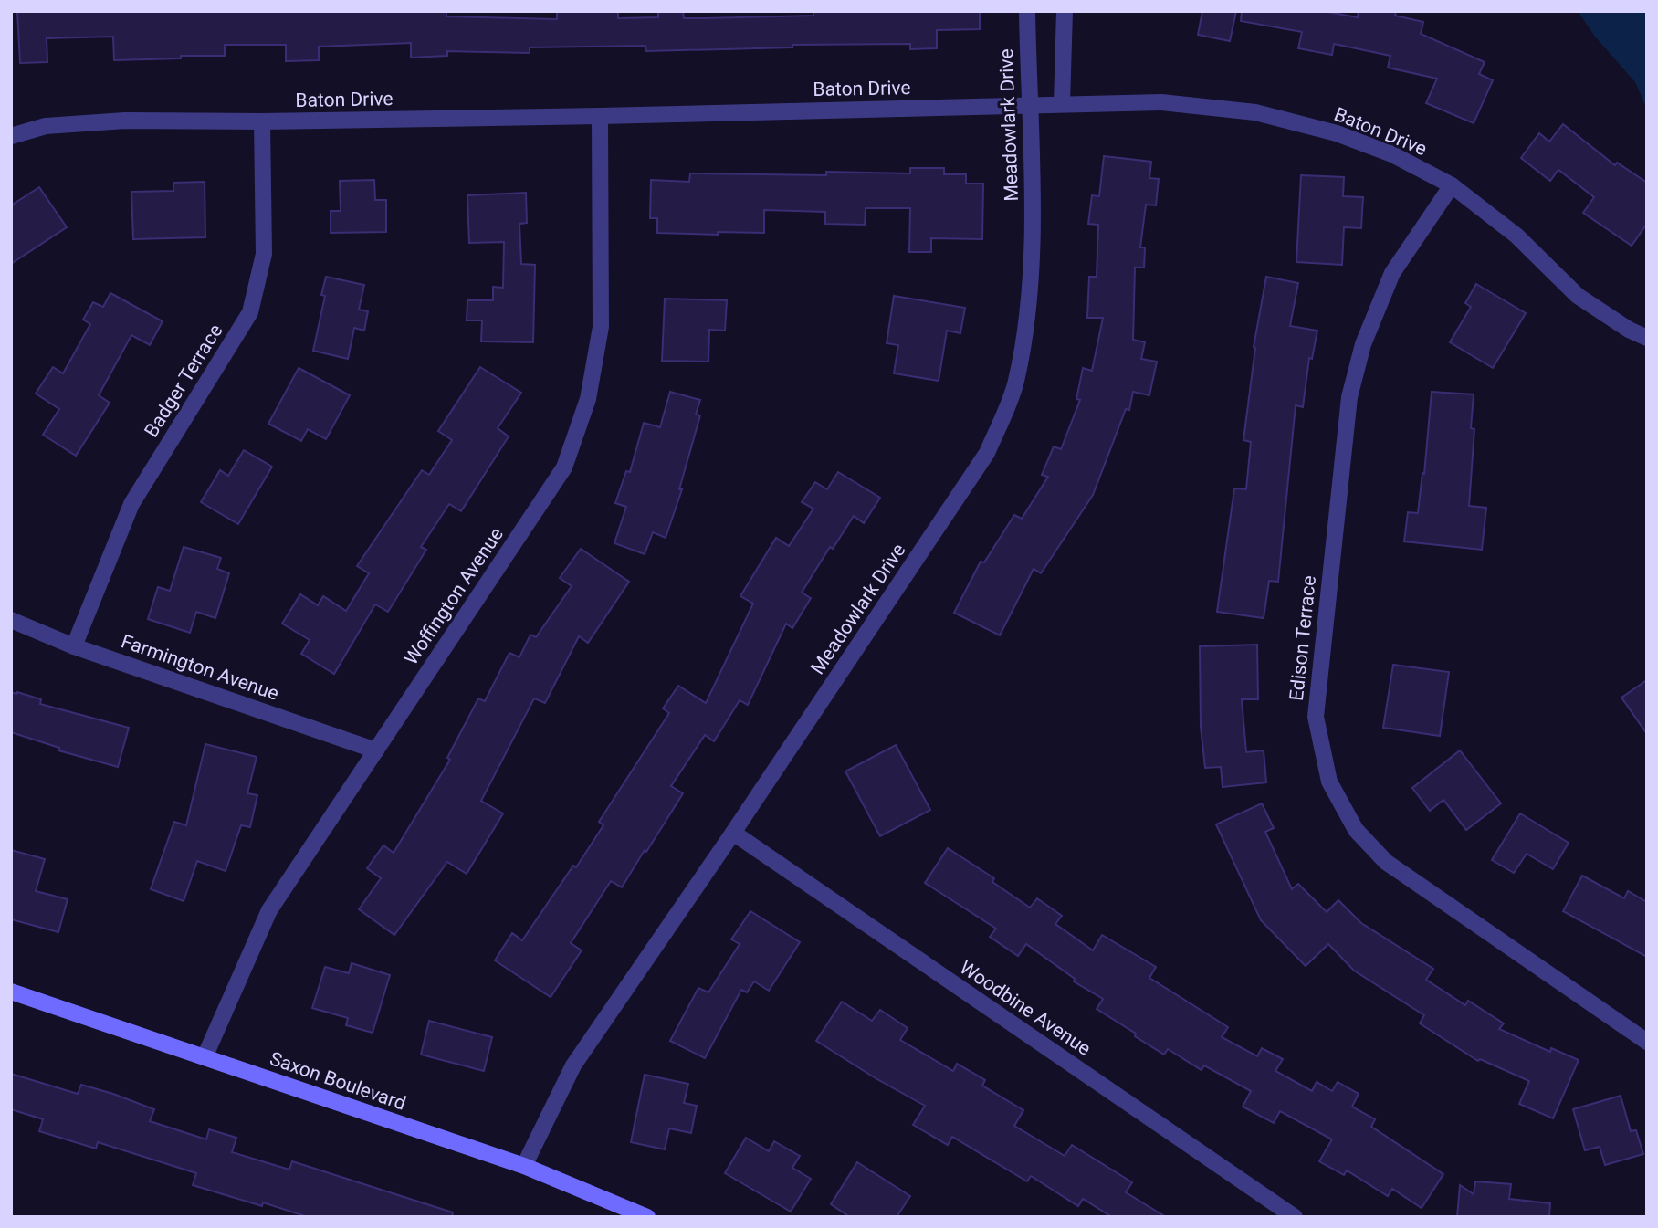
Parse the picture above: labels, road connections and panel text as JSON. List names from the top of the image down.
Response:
{
  "streets": {
    "main road": ["Saxon Boulevard"],
    "street": [
      "Baton Drive",
      "Meadowlark Drive",
      "Badger Terrace",
      "Woffington Avenue",
      "Edison Terrace",
      "Farmington Avenue",
      "Woodbine Avenue"
    ]
  },
  "crossings": [
    ["Baton Drive", "Meadowlark Drive"],
    ["Baton Drive", "Badger Terrace"],
    ["Baton Drive", "Woffington Avenue"],
    ["Baton Drive", "Edison Terrace"],
    ["Meadowlark Drive", "Woodbine Avenue"],
    ["Meadowlark Drive", "Saxon Boulevard"],
    ["Badger Terrace", "Farmington Avenue"],
    ["Woffington Avenue", "Farmington Avenue"],
    ["Woffington Avenue", "Saxon Boulevard"]
  ]
}
